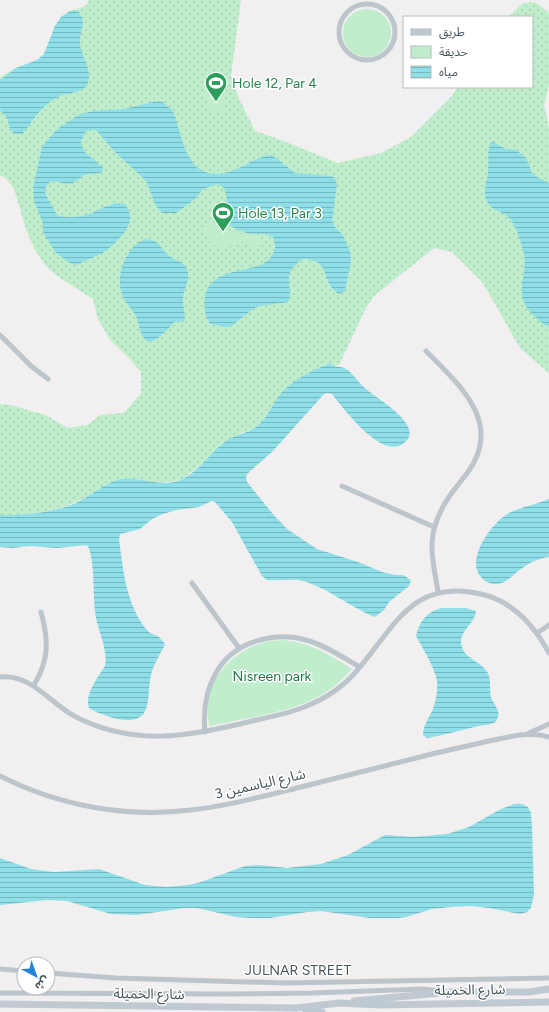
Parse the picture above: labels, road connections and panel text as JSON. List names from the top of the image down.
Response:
{
  "streets": {
    "main road": ["شارع الخميلة"],
    "street": ["شارع الياسمين 3", "JULNAR STREET"]
  },
  "parks": ["Nisreen park"],
  "places": {
    "sports": ["Hole 12, Par 4", "Hole 13, Par 3"]
  },
  "legend": ["طريق", "حديقة", "مياه"],
  "north": "bottom right"
}
